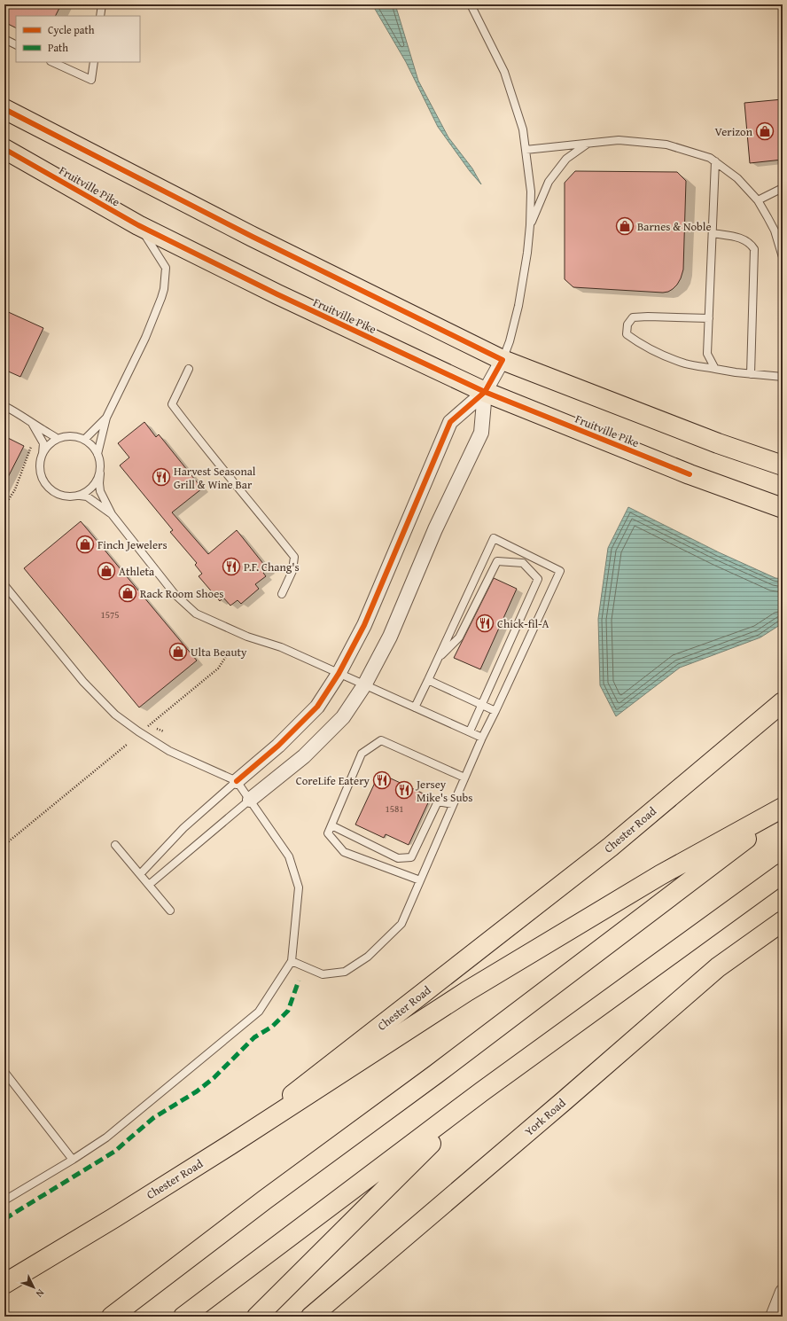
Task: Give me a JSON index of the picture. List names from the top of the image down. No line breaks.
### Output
{"streets":{"main road":["Fruitville Pike","Chester Road","York Road"]},"places":{"shop":["Verizon","Barnes & Noble","Finch Jewelers","Athleta","Rack Room Shoes","Ulta Beauty"],"restaurant":["Harvest Seasonal Grill & Wine Bar","P.F. Chang's","Chick-fil-A","CoreLife Eatery","Jersey Mike's Subs"]},"house_numbers":["1575","1581"],"legend":["Cycle path","Path"],"north":"bottom right"}
